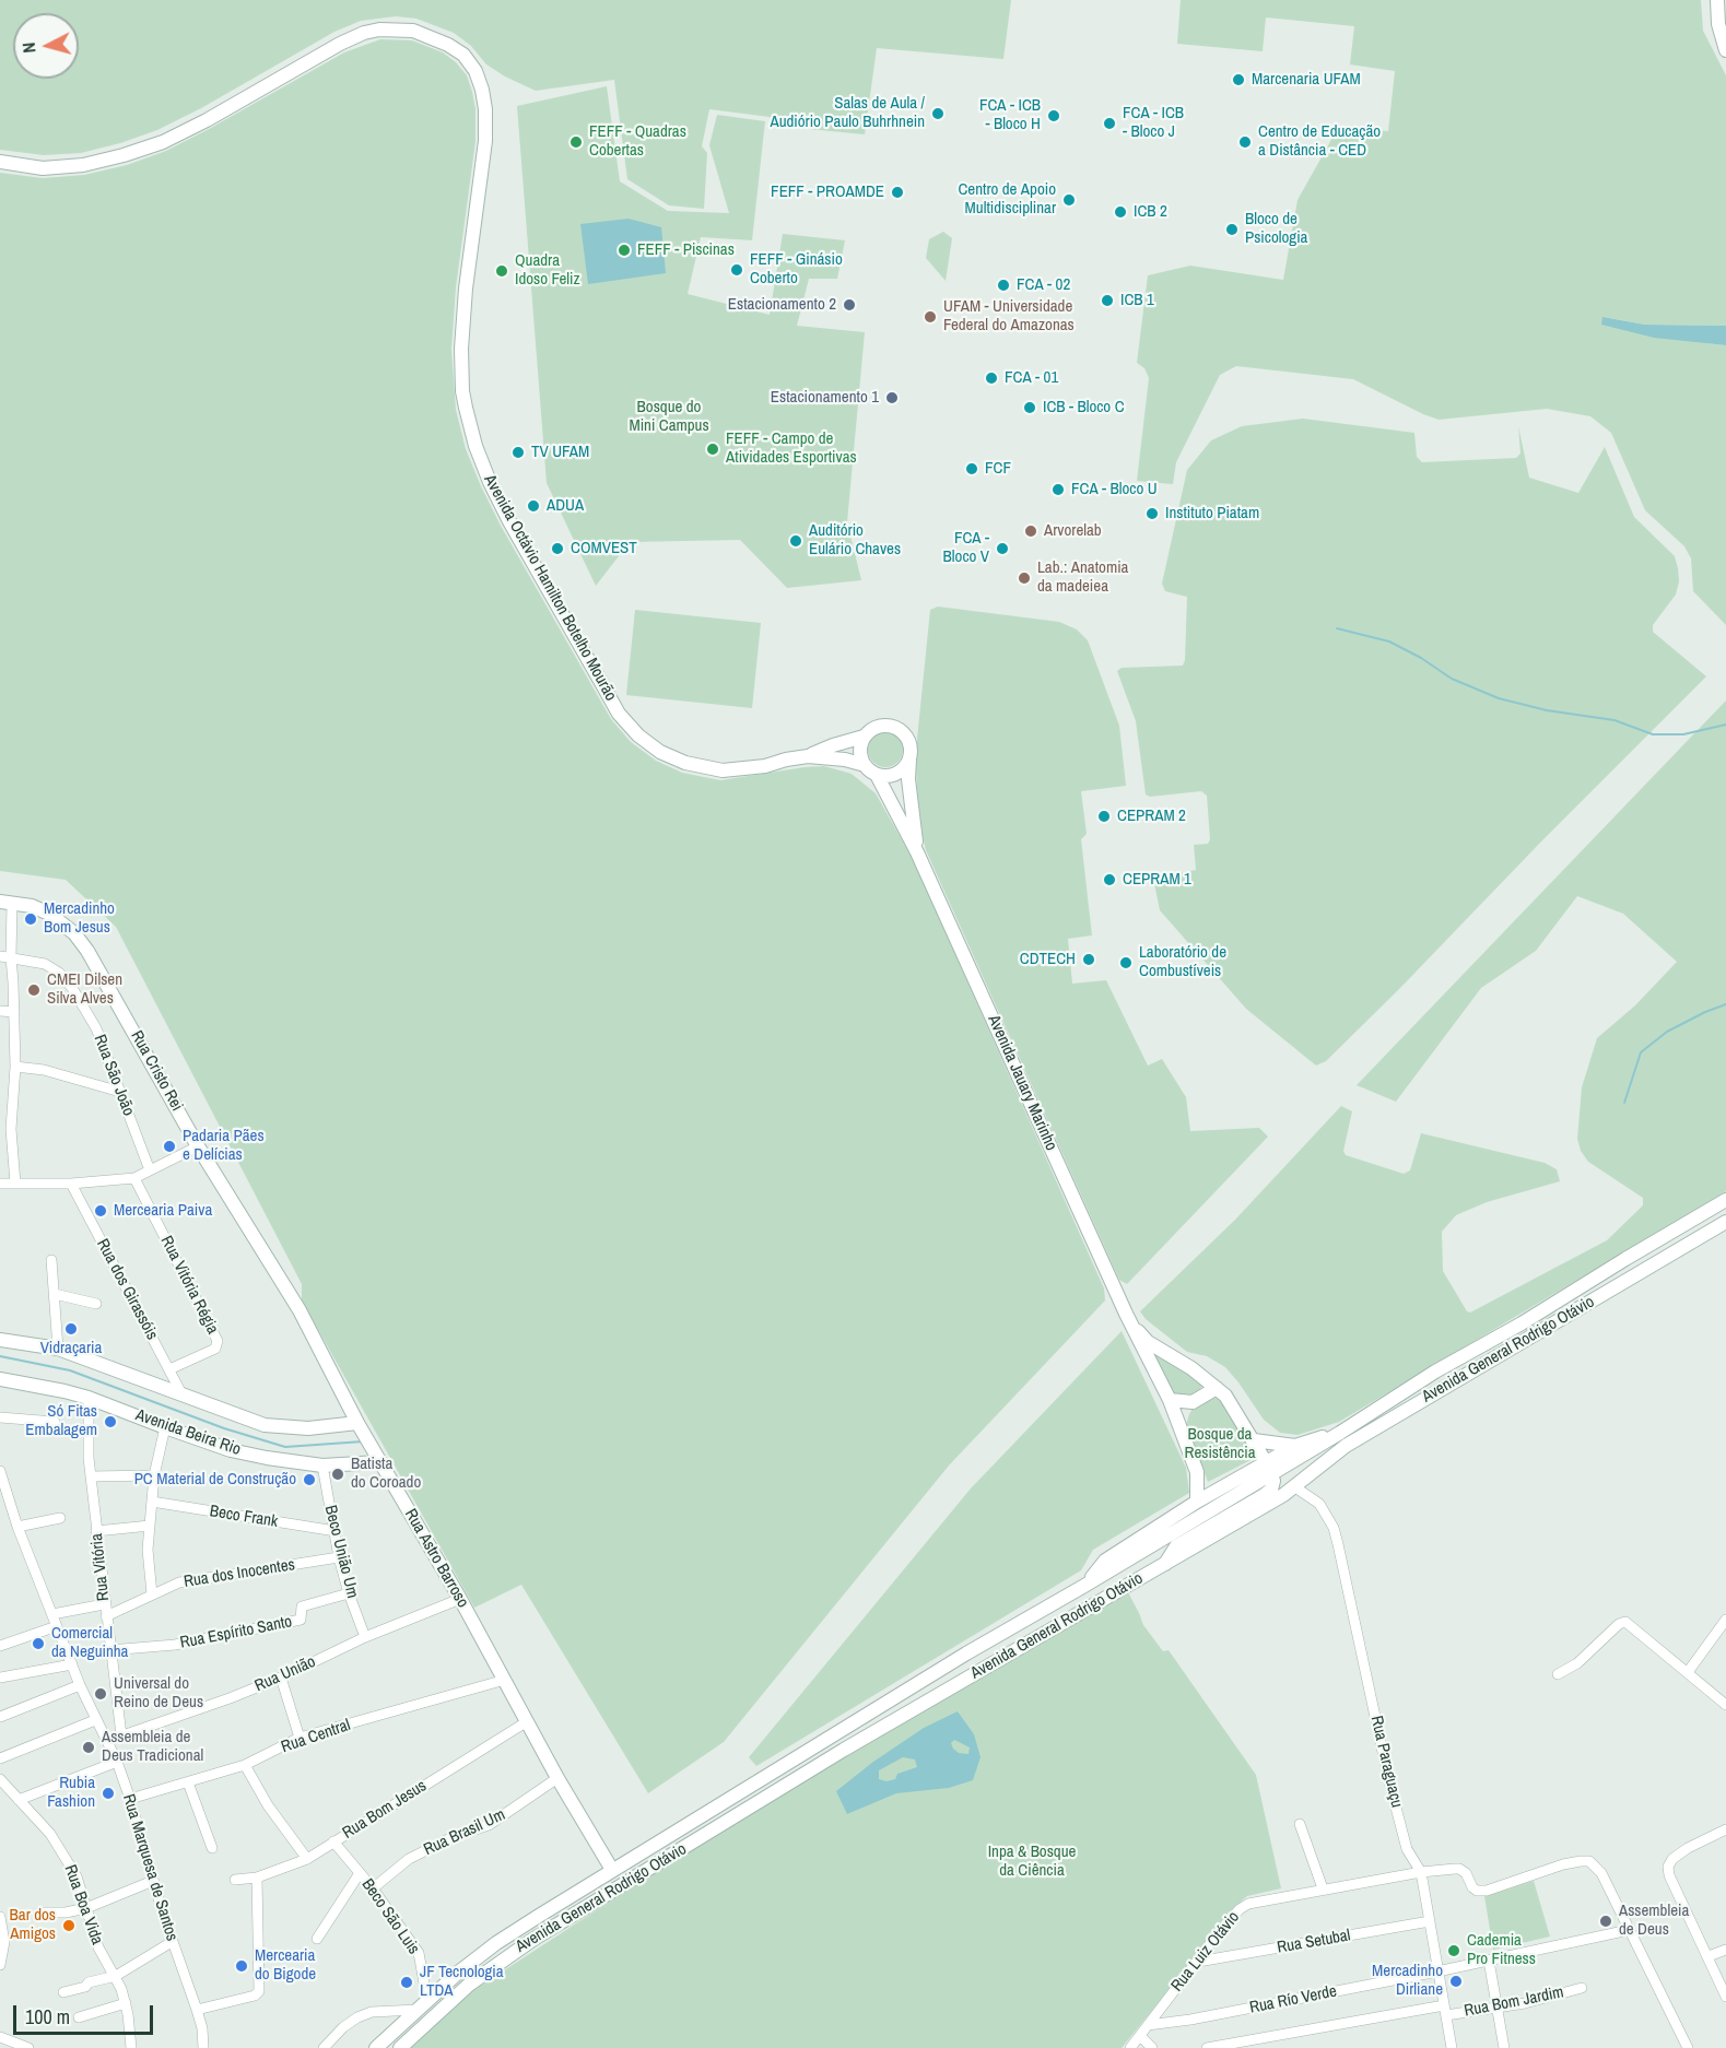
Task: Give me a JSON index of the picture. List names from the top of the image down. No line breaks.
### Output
{"streets":{"street":["Avenida Octávio Hamilton Botelho Mourão","Rua Cristo Rei","Rua São João","Avenida Jauary Marinho","Rua Vitória Régia","Rua dos Girassóis","Avenida General Rodrigo Otávio","Avenida Beira Rio","Beco Frank","Beco União Um","Rua Astro Barroso","Rua Vitória","Rua dos Inocentes","Rua Espírito Santo","Rua União","Rua Central","Rua Paraguaçu","Rua Bom Jesus","Rua Brasil Um","Rua Marquesa de Santos","Rua Boa Vida","Beco São Luis","Rua Setubal","Rua Luiz Otávio","Rua Río Verde","Rua Bom Jardim"]},"crossings":[["Avenida Octávio Hamilton Botelho Mourão","Avenida Jauary Marinho"],["Rua Cristo Rei","Rua Astro Barroso"],["Avenida Jauary Marinho","Avenida General Rodrigo Otávio"],["Rua Vitória Régia","Rua dos Girassóis"],["Rua dos Girassóis","Avenida Beira Rio"],["Avenida General Rodrigo Otávio","Rua Astro Barroso"],["Avenida General Rodrigo Otávio","Rua Paraguaçu"],["Avenida General Rodrigo Otávio","Beco São Luis"],["Avenida Beira Rio","Beco União Um"],["Avenida Beira Rio","Rua Astro Barroso"],["Avenida Beira Rio","Rua Vitória"],["Beco Frank","Beco União Um"],["Beco União Um","Rua dos Inocentes"],["Beco União Um","Rua Espírito Santo"],["Beco União Um","Rua União"],["Rua Astro Barroso","Rua União"],["Rua Astro Barroso","Rua Central"],["Rua Astro Barroso","Rua Bom Jesus"],["Rua Astro Barroso","Rua Brasil Um"],["Rua Vitória","Rua dos Inocentes"],["Rua Vitória","Rua Espírito Santo"],["Rua Vitória","Rua União"],["Rua União","Rua Marquesa de Santos"],["Rua Central","Rua Marquesa de Santos"],["Rua Paraguaçu","Rua Setubal"],["Rua Paraguaçu","Rua Luiz Otávio"],["Rua Paraguaçu","Rua Río Verde"],["Rua Paraguaçu","Rua Bom Jardim"],["Rua Bom Jesus","Beco São Luis"],["Rua Brasil Um","Beco São Luis"],["Rua Setubal","Rua Luiz Otávio"],["Rua Luiz Otávio","Rua Río Verde"]],"parks":["Bosque do Mini Campus","Bosque da Resistência","Inpa & Bosque da Ciência"],"places":["Marcenaria UFAM","Salas de Aula / Audiório Paulo Buhrhnein","FCA - ICB - Bloco H","FCA - ICB - Bloco J","FEFF - Quadras Cobertas","Centro de Educação a Distância - CED","FEFF - PROAMDE","Centro de Apoio Multidisciplinar","ICB 2","Bloco de Psicologia","FEFF - Piscinas","FEFF - Ginásio Coberto","Quadra Idoso Feliz","FCA - 02","ICB 1","Estacionamento 2","UFAM - Universidade Federal do Amazonas","FCA - 01","Estacionamento 1","ICB - Bloco C","FEFF - Campo de Atividades Esportivas","TV UFAM","FCF","FCA - Bloco U","ADUA","Instituto Piatam","Arvorelab","Auditório Eulário Chaves","COMVEST","FCA - Bloco V","Lab.: Anatomia da madeiea","CEPRAM 2","CEPRAM 1","Mercadinho Bom Jesus","CDTECH","Laboratório de Combustíveis","CMEI Dilsen Silva Alves","Padaria Pães e Delícias","Mercearia Paiva","Vidraçaria","Só Fitas Embalagem","Batista do Coroado","PC Material de Construção","Comercial da Neguinha","Universal do Reino de Deus","Assembleia de Deus Tradicional","Rubia Fashion","Assembleia de Deus","Bar dos Amigos","Cademia Pro Fitness","Mercearia do Bigode","Mercadinho Dirliane","JF Tecnologia LTDA"],"scale_bar":"100 m","north":"left"}
